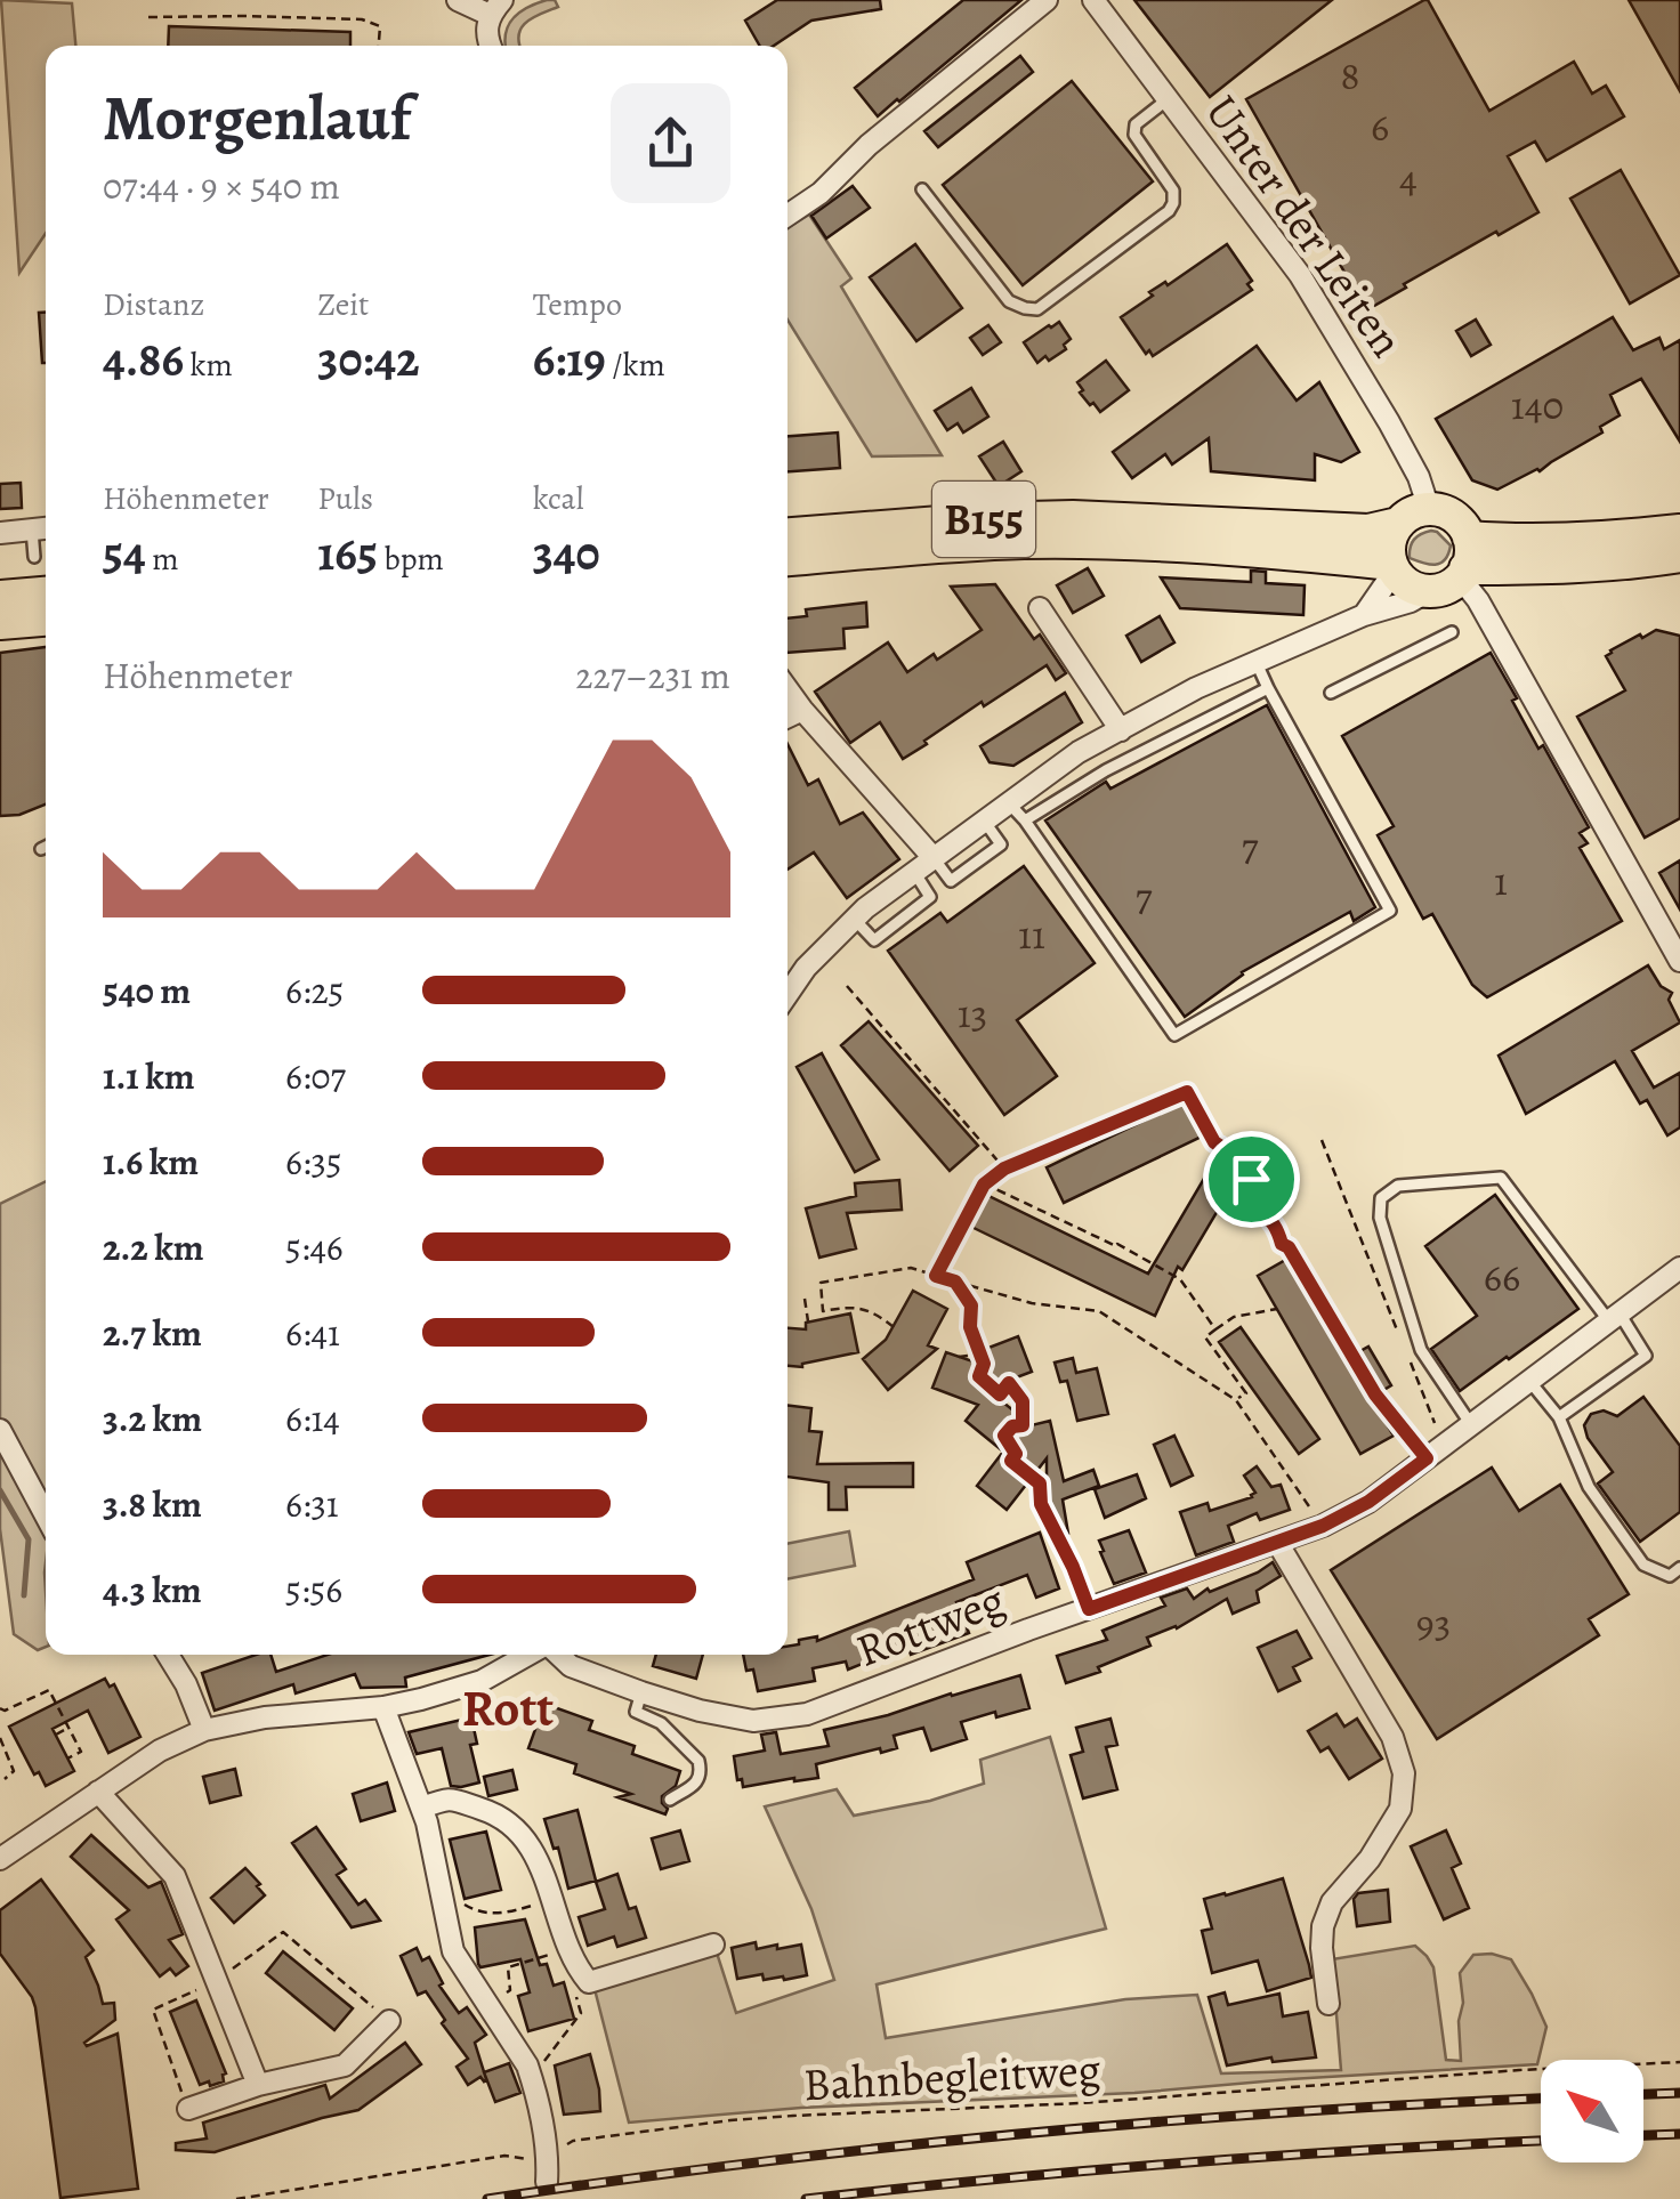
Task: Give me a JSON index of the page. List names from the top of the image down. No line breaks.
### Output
{"streets":{"main road":["B155"],"street":["Unter der Leiten","Rottweg"],"path":["Bahnbegleitweg"]},"crossings":[["Unter der Leiten","B155"]],"districts":["Rott"],"house_numbers":["8","6","4","140","7","1","7","11","13","66","93"],"north":"top left","page":{"heading":["Morgenlauf","07:44 · 9 × 540 m"],"stats":[["Distanz","4.86 km"],["Zeit","30:42"],["Tempo","6:19 /km"],["Höhenmeter","54 m"],["Puls","165 bpm"],["kcal","340"]],"chart":["Höhenmeter","227–231 m"],"list":[{"name":"540 m","note":"6:25"},{"name":"1.1 km","note":"6:07"},{"name":"1.6 km","note":"6:35"},{"name":"2.2 km","note":"5:46"},{"name":"2.7 km","note":"6:41"},{"name":"3.2 km","note":"6:14"},{"name":"3.8 km","note":"6:31"},{"name":"4.3 km","note":"5:56"}]}}
